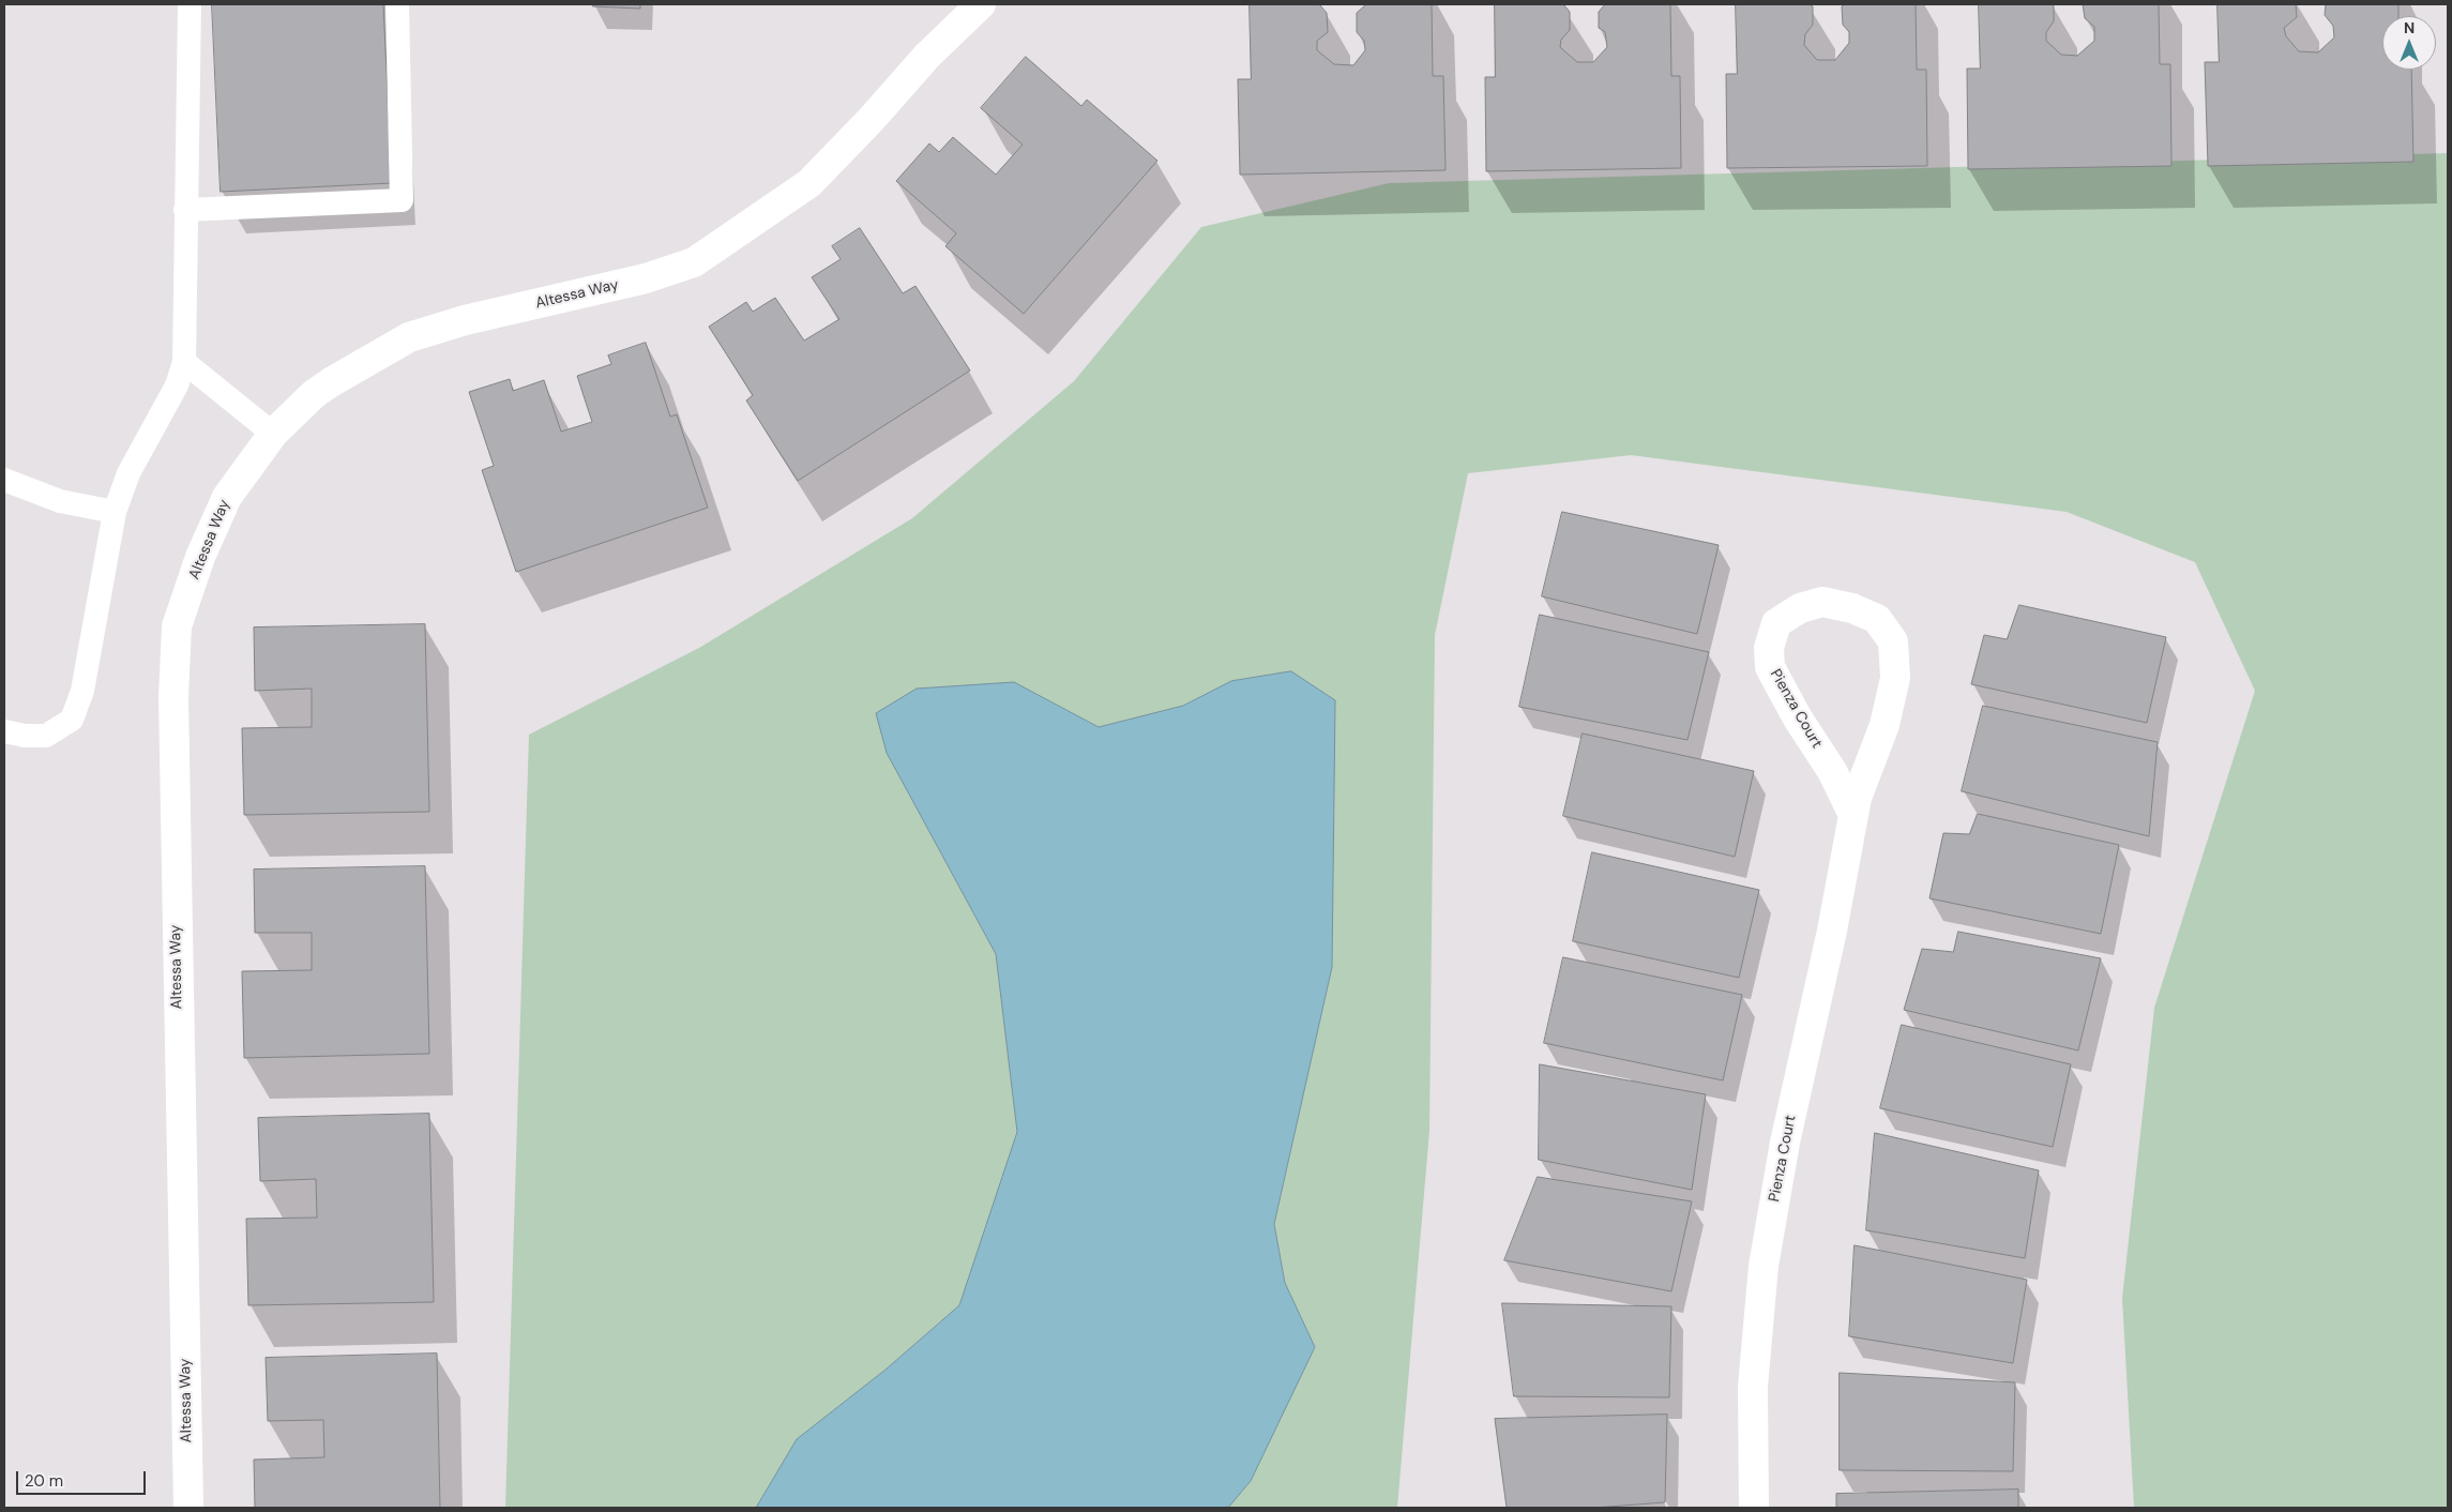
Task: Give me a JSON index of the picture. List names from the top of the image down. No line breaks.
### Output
{"streets":{"street":["Altessa Way","Pienza Court"]},"scale_bar":"20 m","north":"top"}
